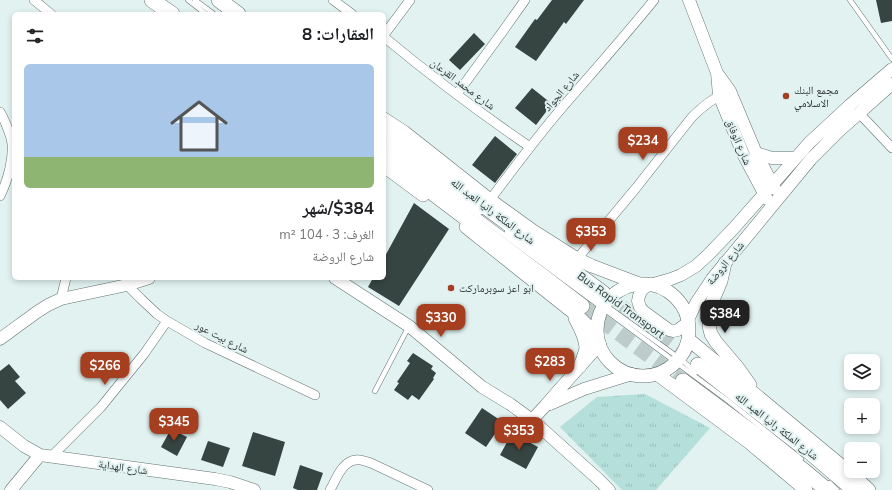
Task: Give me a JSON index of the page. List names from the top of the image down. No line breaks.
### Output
{"streets":{"main road":["شارع الملكة رانيا العبد الله"],"street":["شارع محمد القرعان","شارع الجواد","شارع الوفاق","شارع الروضة","شارع بيت عور","شارع الهداية"],"lane":["Bus Rapid Transport"]},"crossings":[["شارع محمد القرعان","شارع الجواد"],["شارع الوفاق","شارع الروضة"],["شارع الملكة رانيا العبد الله","Bus Rapid Transport"]],"places":["مجمع البنك الاسلامي","ابو اعز سوبرماركت"],"page":{"heading":"العقارات: 8","list":[{"name":"$384/شهر","note":"الغرف: 3 · 104 m² · شارع الروضة"}],"price":["$234","$353","$384","$330","$283","$266","$345","$353"],"map_buttons":["+","−"]}}
